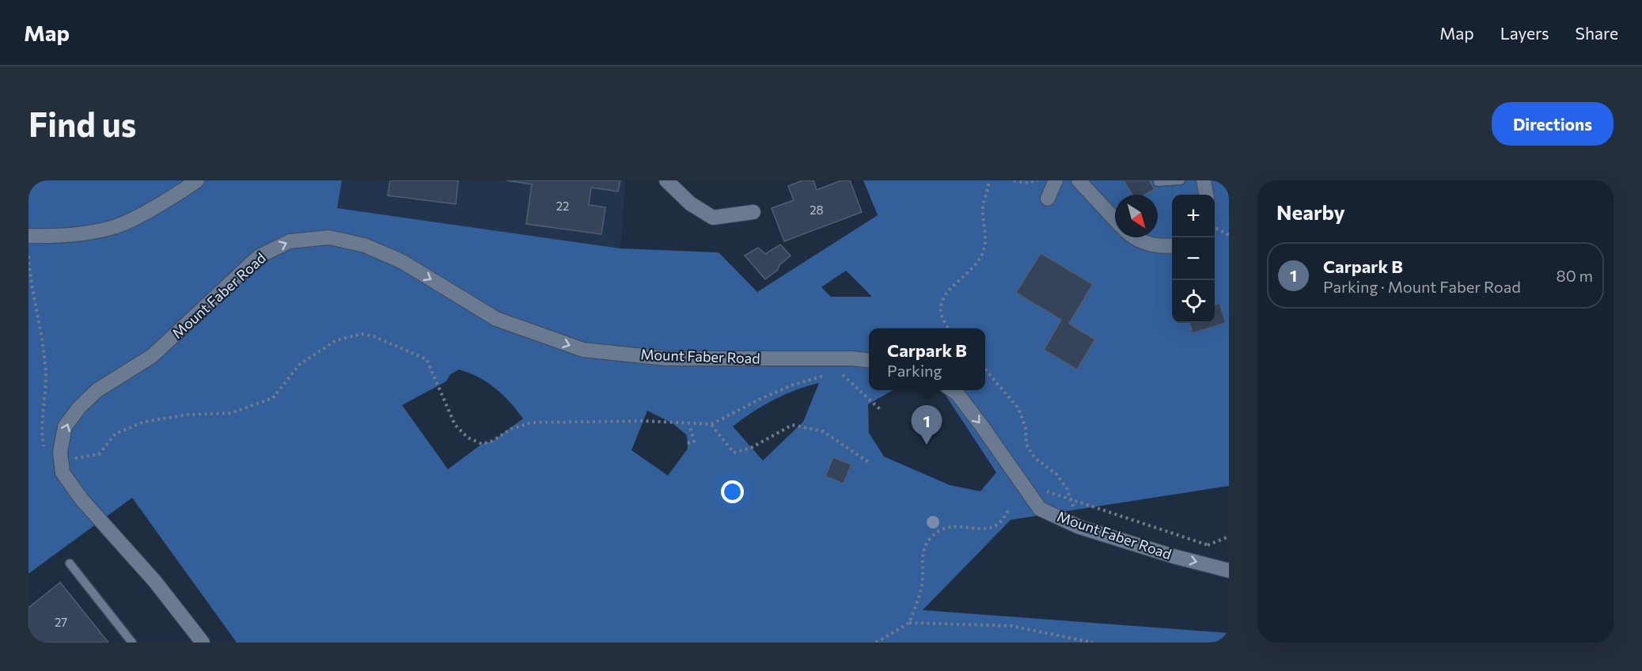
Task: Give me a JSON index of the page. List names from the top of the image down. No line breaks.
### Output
{"streets":{"street":["Mount Faber Road"]},"house_numbers":["22","28","27"],"north":"bottom right","page":{"header":"Map","nav":["Map","Layers","Share"],"buttons":"Directions","title":"Find us","heading":"Nearby","map_buttons":["+","−"],"list":[{"mark":"1","name":"Carpark B","note":"Parking · Mount Faber Road","value":"80 m"}],"popup":["Carpark B","Parking"],"pins":"1"}}
